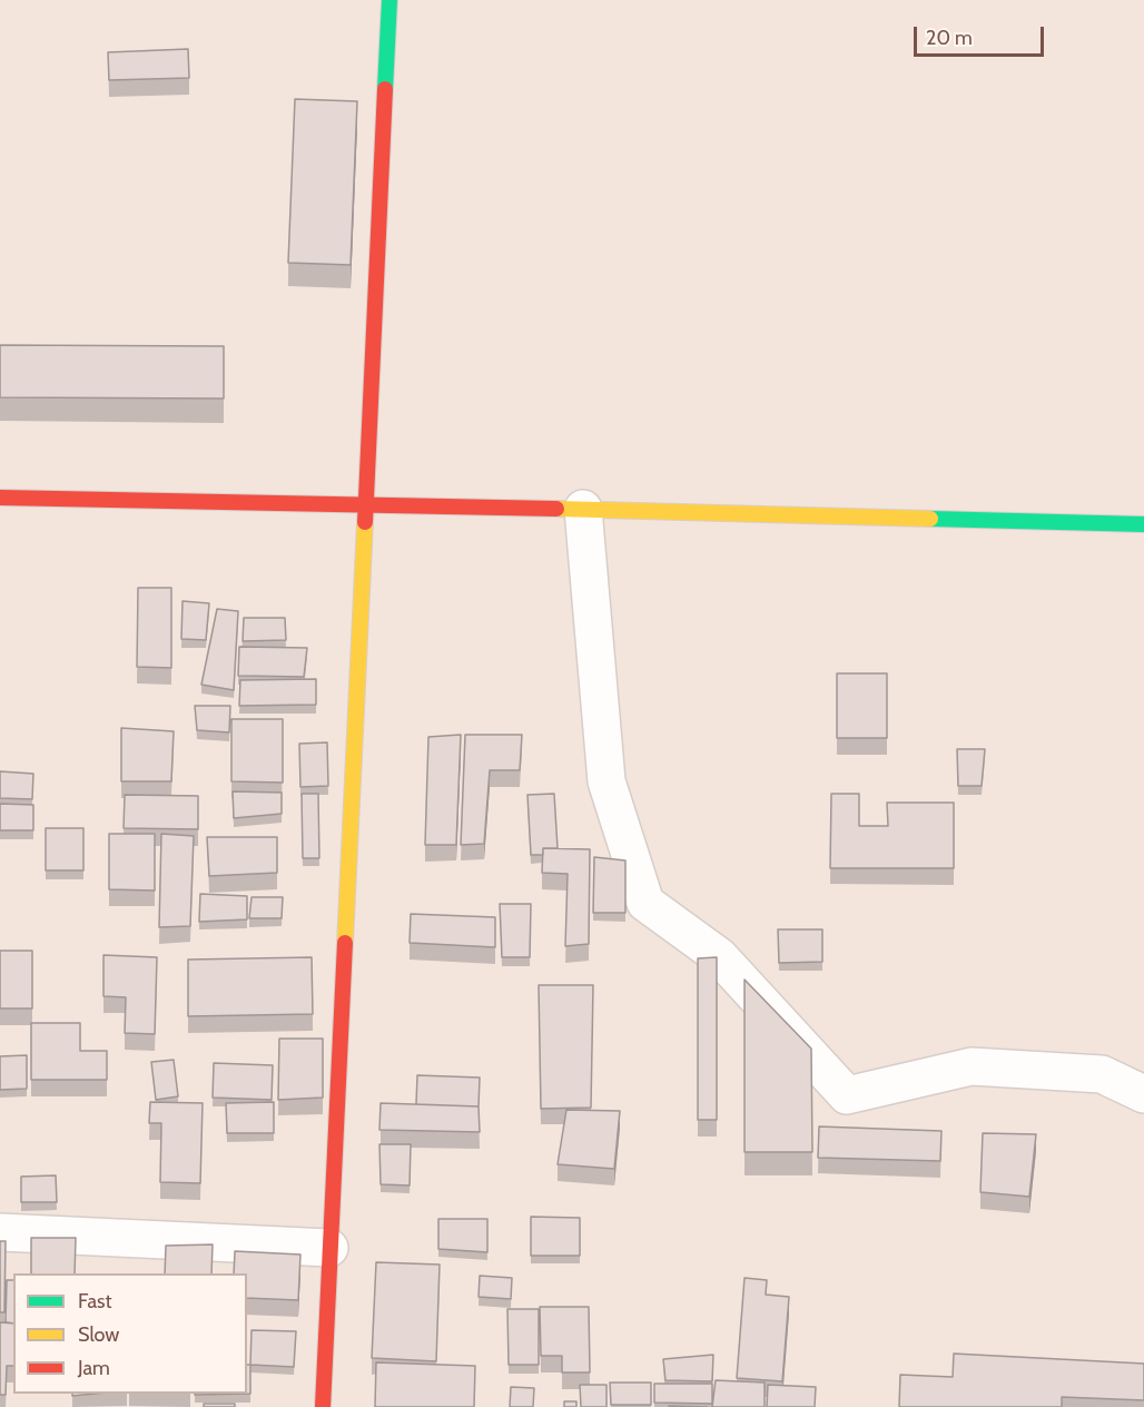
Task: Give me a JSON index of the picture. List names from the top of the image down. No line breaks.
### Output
{"legend":["Fast","Slow","Jam"],"scale_bar":"20 m"}
